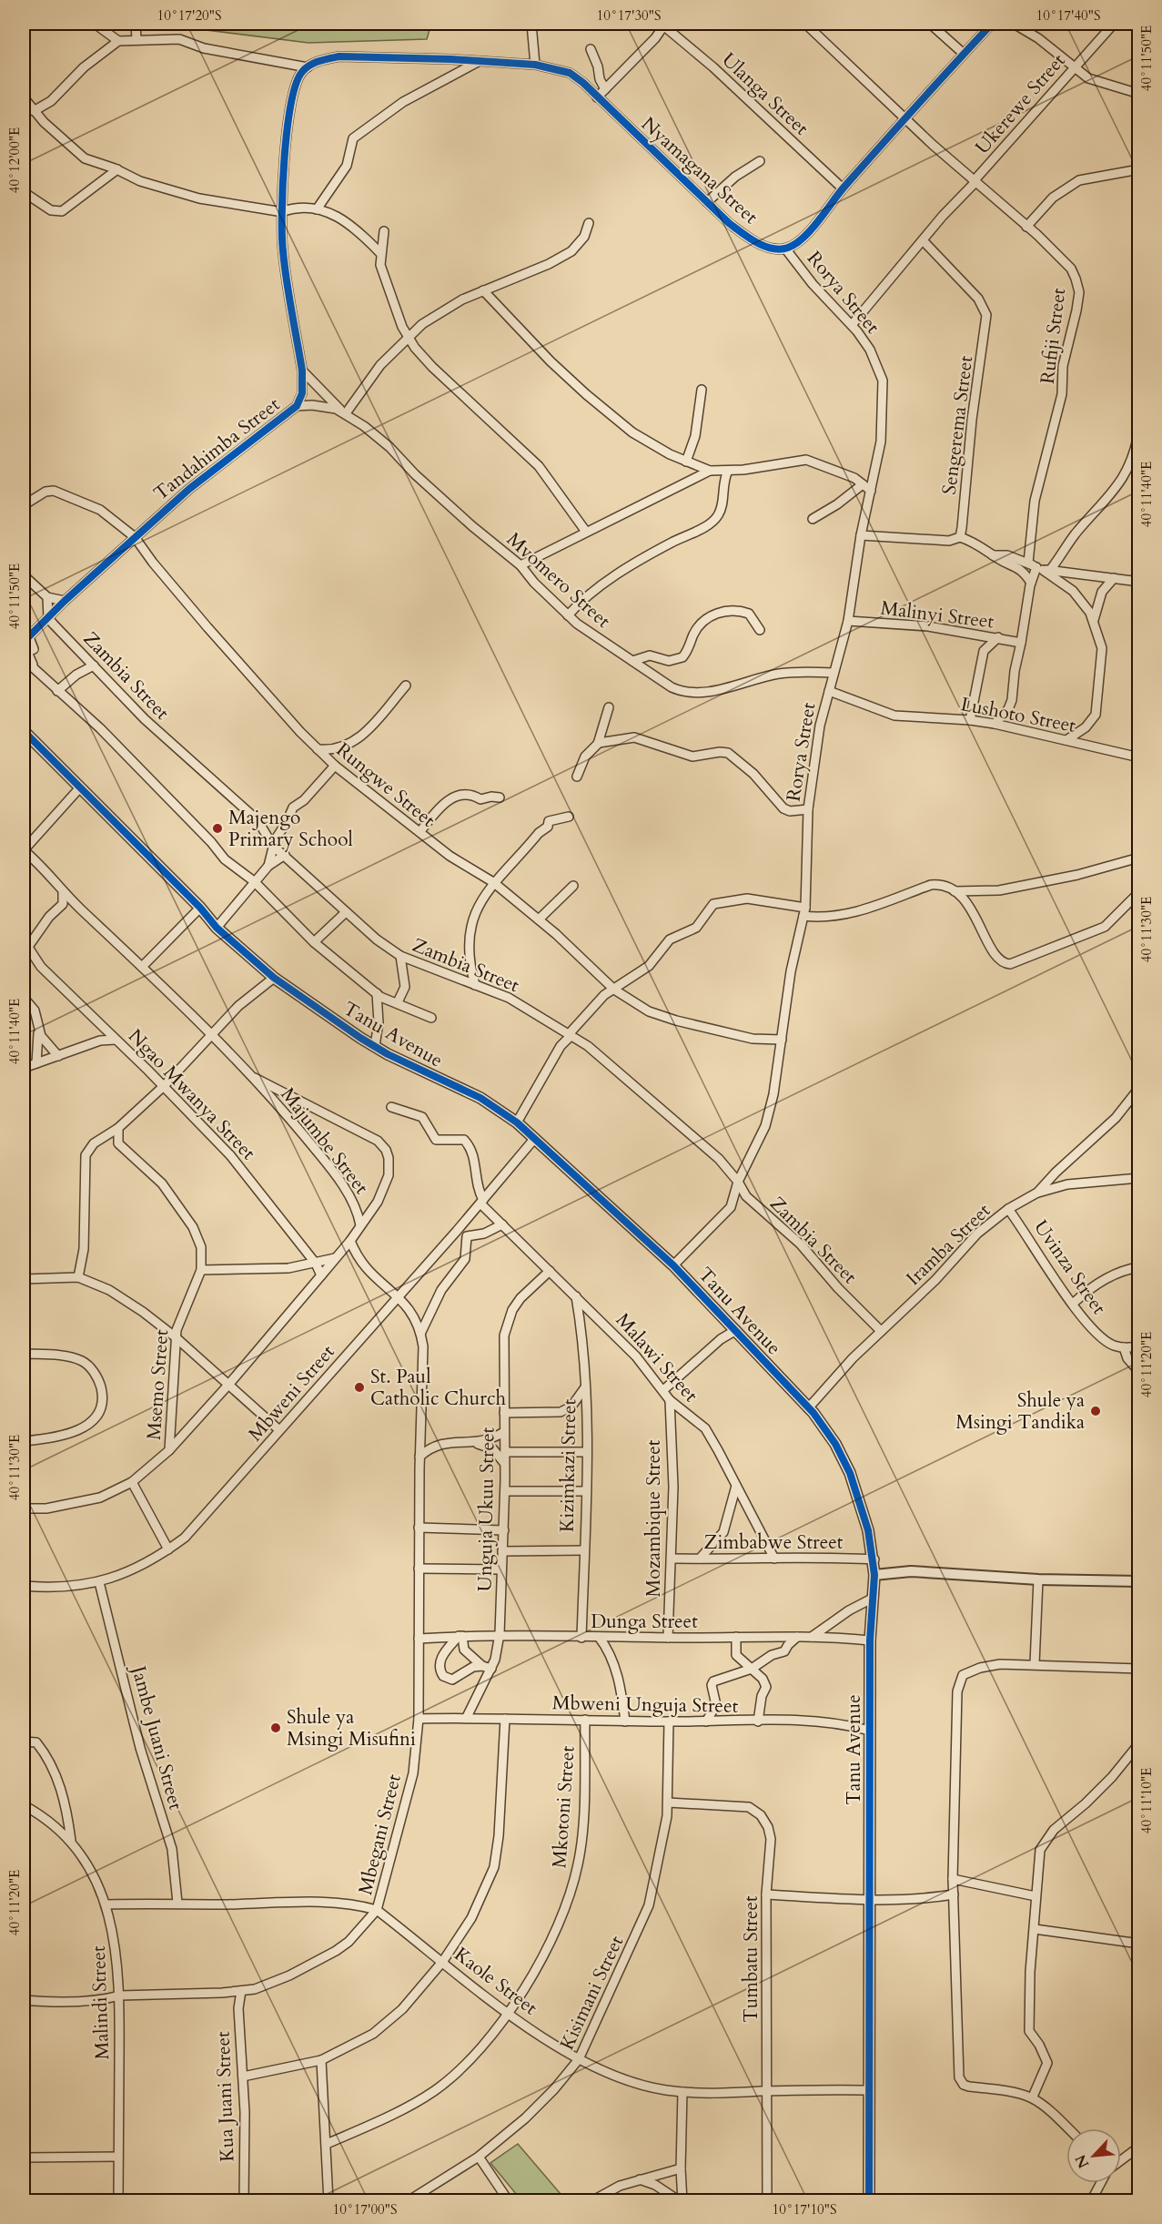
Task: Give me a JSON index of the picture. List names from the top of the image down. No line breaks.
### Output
{"streets":{"street":["Ulanga Street","Ukerewe Street","Nyamagana Street","Rorya Street","Rufiji Street","Sengerema Street","Tandahimba Street","Mvomero Street","Malinyi Street","Zambia Street","Lushoto Street","Rungwe Street","Tanu Avenue","Ngao Mwanya Street","Majumbe Street","Iramba Street","Uvinza Street","Malawi Street","Msemo Street","Mbweni Street","Kizimkazi Street","Unguja Ukuu Street","Mozambique Street","Zimbabwe Street","Dunga Street","Mbweni Unguja Street","Jambe Juani Street","Mkotoni Street","Mbegani Street","Tumbatu Street","Kaole Street","Kisimani Street","Malindi Street","Kua Juani Street"]},"crossings":[["Ukerewe Street","Rorya Street"],["Ukerewe Street","Rufiji Street"],["Ukerewe Street","Sengerema Street"],["Nyamagana Street","Rorya Street"],["Nyamagana Street","Tandahimba Street"],["Rorya Street","Mvomero Street"],["Rorya Street","Malinyi Street"],["Rorya Street","Zambia Street"],["Rorya Street","Lushoto Street"],["Rorya Street","Rungwe Street"],["Rorya Street","Tanu Avenue"],["Tandahimba Street","Mvomero Street"],["Tandahimba Street","Zambia Street"],["Tandahimba Street","Rungwe Street"],["Zambia Street","Iramba Street"],["Tanu Avenue","Iramba Street"],["Tanu Avenue","Mbweni Street"],["Tanu Avenue","Zimbabwe Street"],["Tanu Avenue","Dunga Street"],["Tanu Avenue","Mbweni Unguja Street"],["Tanu Avenue","Kaole Street"],["Ngao Mwanya Street","Majumbe Street"],["Majumbe Street","Msemo Street"],["Majumbe Street","Mbegani Street"],["Iramba Street","Uvinza Street"],["Malawi Street","Mbweni Street"],["Malawi Street","Kizimkazi Street"],["Malawi Street","Unguja Ukuu Street"],["Malawi Street","Mozambique Street"],["Malawi Street","Zimbabwe Street"],["Mbweni Street","Jambe Juani Street"],["Mbweni Street","Mbegani Street"],["Kizimkazi Street","Dunga Street"],["Unguja Ukuu Street","Dunga Street"],["Unguja Ukuu Street","Mbweni Unguja Street"],["Mozambique Street","Zimbabwe Street"],["Mozambique Street","Dunga Street"],["Dunga Street","Mbegani Street"],["Mbweni Unguja Street","Mkotoni Street"],["Mbweni Unguja Street","Mbegani Street"],["Mbweni Unguja Street","Kisimani Street"],["Jambe Juani Street","Kaole Street"],["Mkotoni Street","Kaole Street"],["Mbegani Street","Kaole Street"],["Mbegani Street","Malindi Street"],["Mbegani Street","Kua Juani Street"],["Tumbatu Street","Kaole Street"],["Tumbatu Street","Kisimani Street"],["Kaole Street","Kisimani Street"],["Kaole Street","Malindi Street"]],"places":["Majengo Primary School","St. Paul Catholic Church","Shule ya Msingi Tandika","Shule ya Msingi Misufini"],"north":"bottom left","coordinates":["10°17'20\"S","10°17'30\"S","10°17'40\"S","40°11'50\"E","40°12'00\"E","40°11'40\"E","40°11'30\"E","40°11'20\"E","40°11'10\"E","10°17'00\"S","10°17'10\"S"]}
